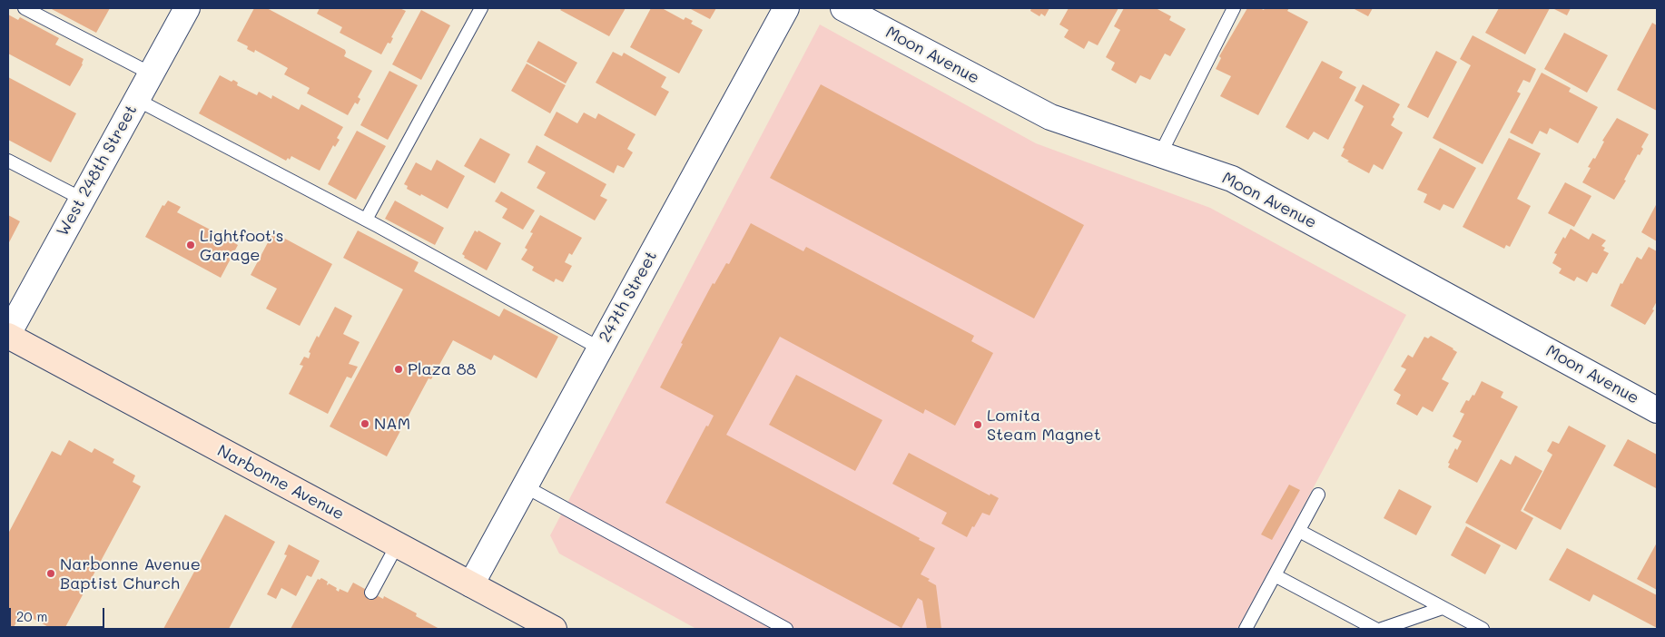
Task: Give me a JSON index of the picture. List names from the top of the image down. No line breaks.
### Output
{"streets":{"main road":["Narbonne Avenue"],"street":["Moon Avenue","West 248th Street","247th Street"]},"crossings":[["West 248th Street","Narbonne Avenue"],["247th Street","Narbonne Avenue"]],"places":["Lightfoot's Garage","Plaza 88","NAM","Lomita Steam Magnet","Narbonne Avenue Baptist Church"],"scale_bar":"20 m"}
